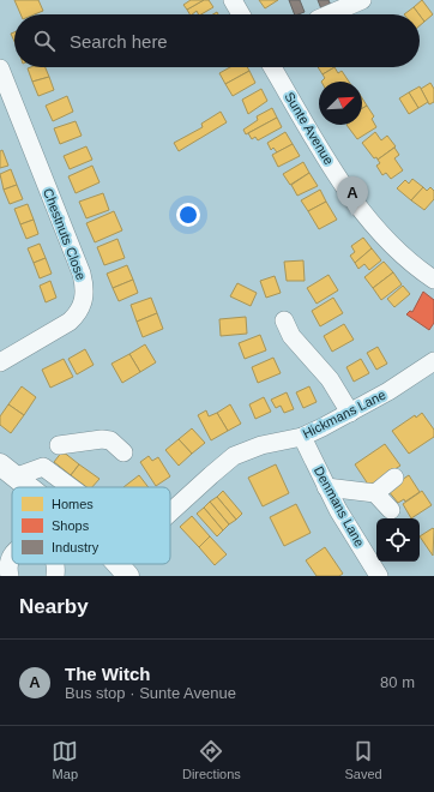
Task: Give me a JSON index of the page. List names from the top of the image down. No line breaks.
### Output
{"streets":{"street":["Sunte Avenue","Chestnuts Close","Hickmans Lane","Denmans Lane"]},"crossings":[["Hickmans Lane","Denmans Lane"]],"legend":["Homes","Shops","Industry"],"north":"top right","page":{"search":"Search here","pins":"A","heading":"Nearby","list":[{"mark":"A","name":"The Witch","note":"Bus stop · Sunte Avenue","value":"80 m"}],"nav":["Map","Directions","Saved"]}}
